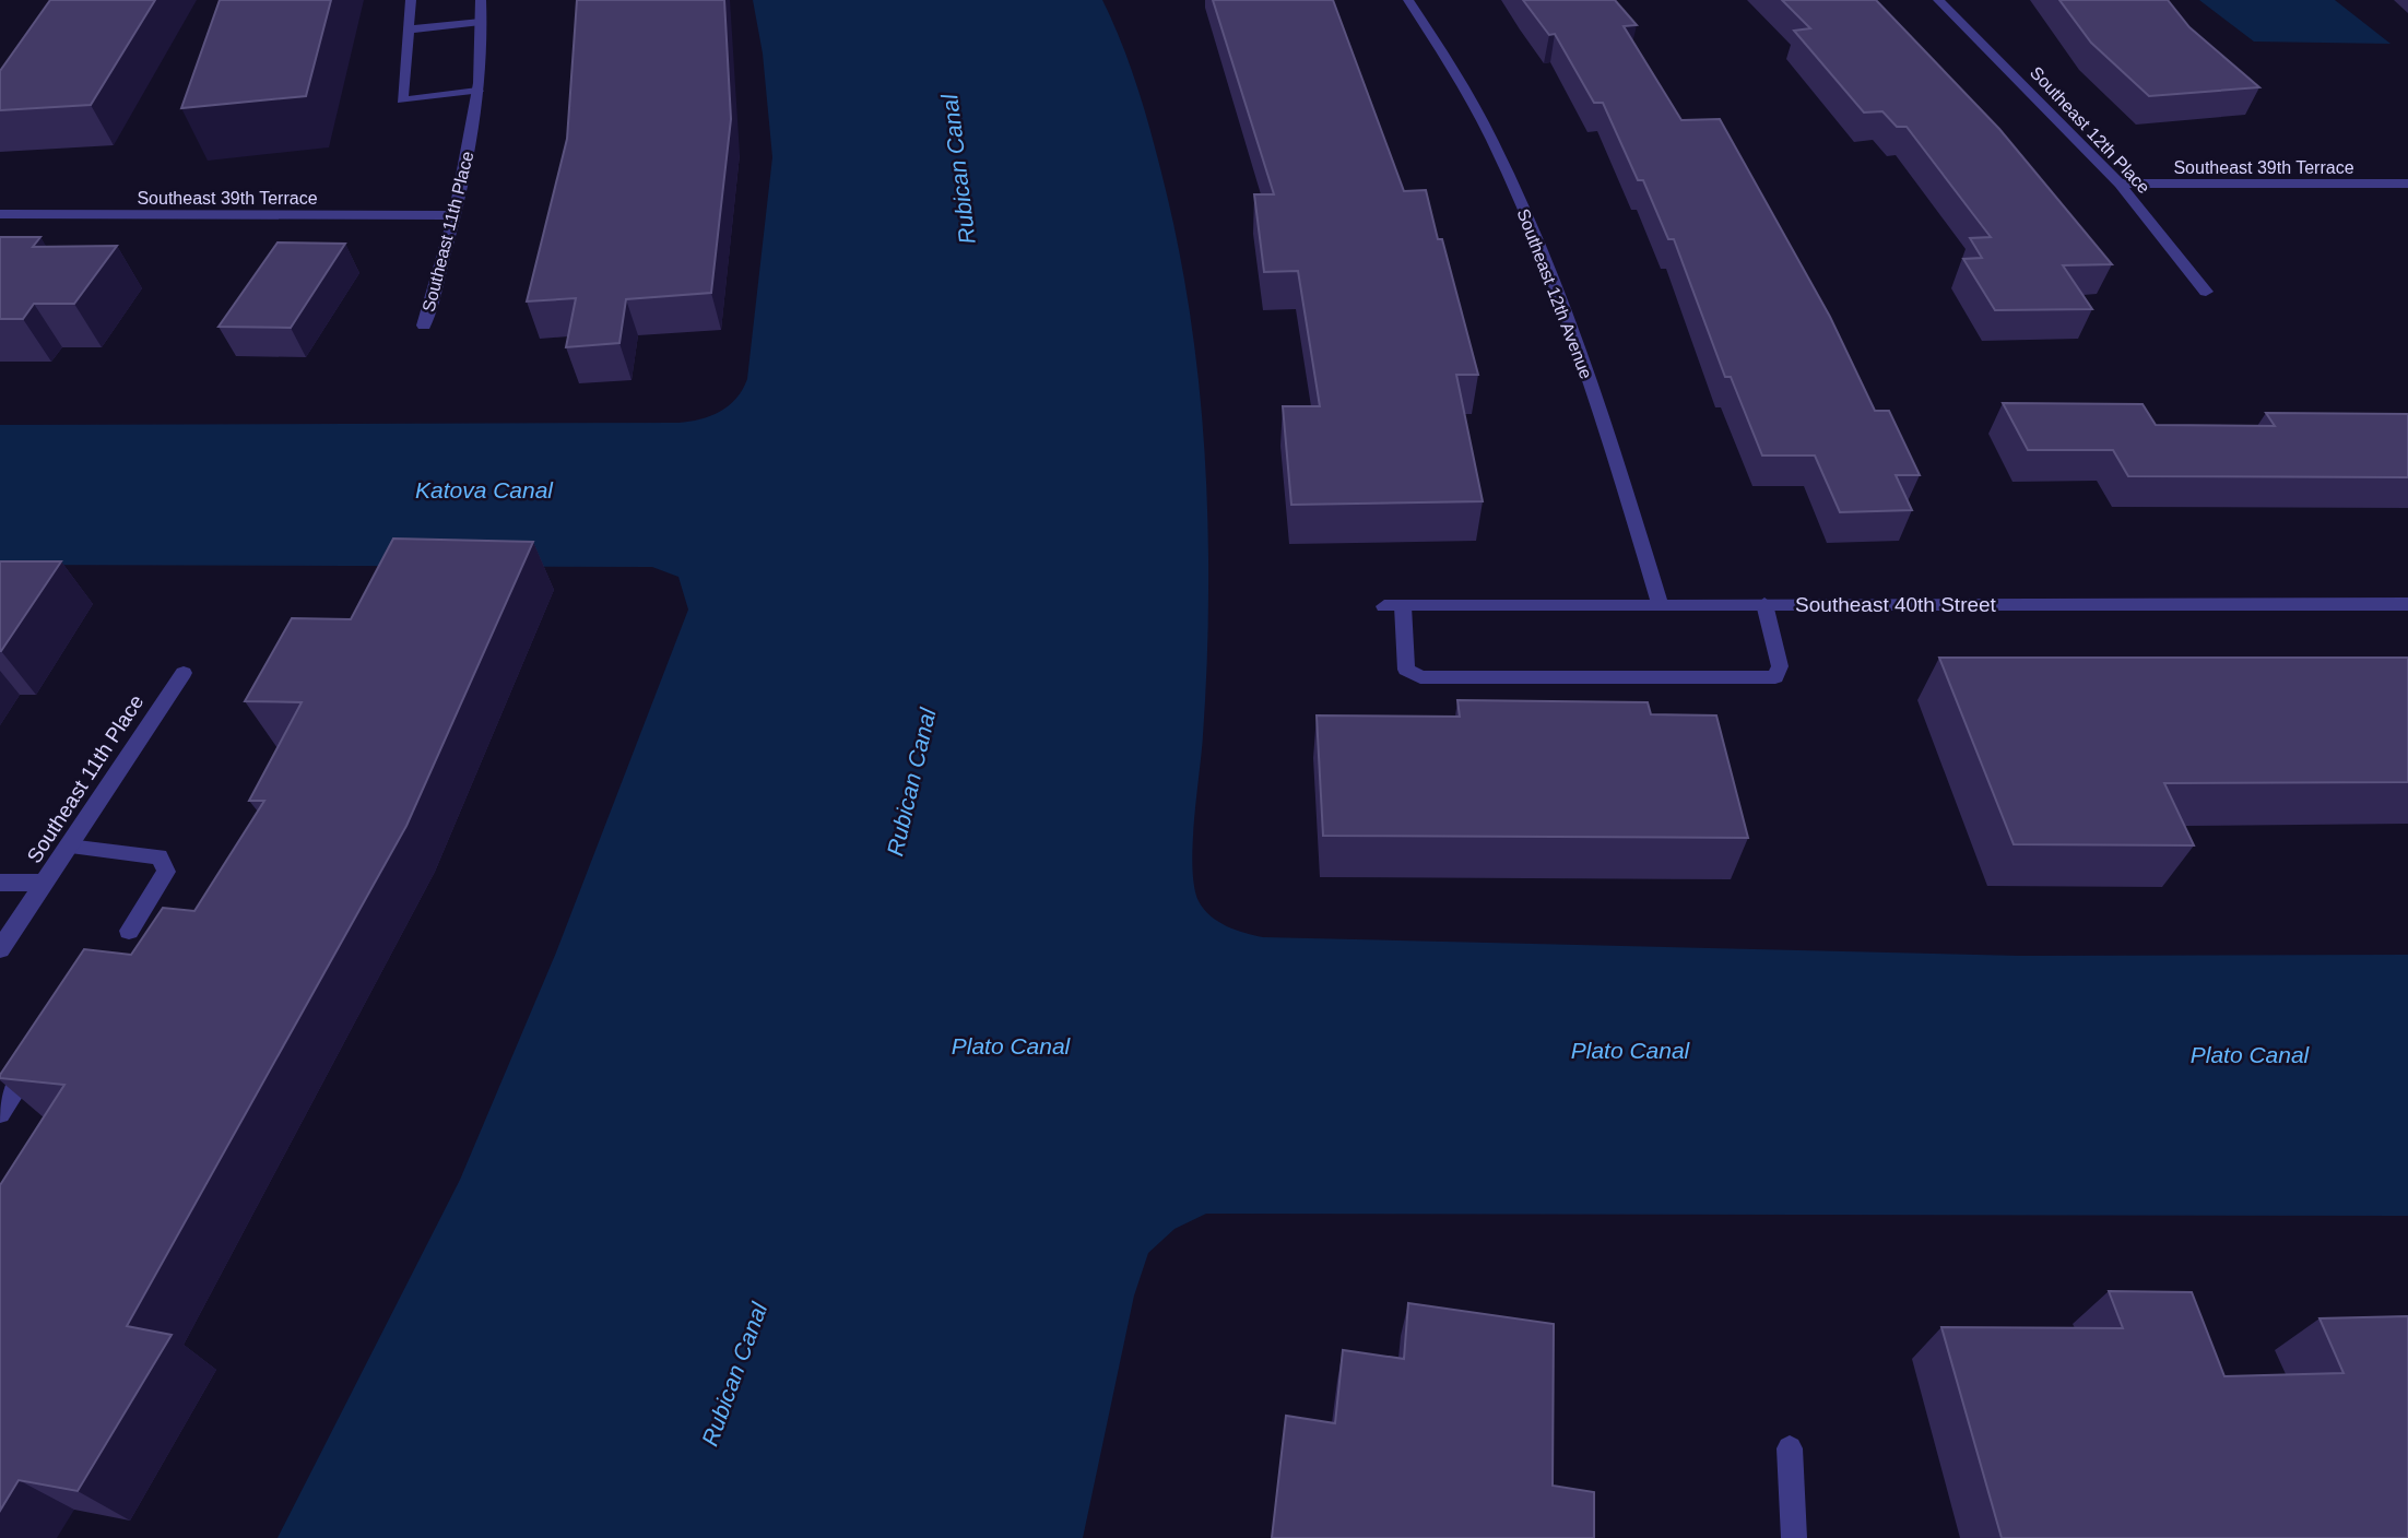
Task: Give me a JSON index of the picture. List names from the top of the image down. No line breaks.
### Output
{"streets":{"street":["Southeast 12th Place","Southeast 39th Terrace","Southeast 11th Place","Southeast 12th Avenue","Southeast 40th Street"]},"crossings":[["Southeast 12th Place","Southeast 39th Terrace"],["Southeast 39th Terrace","Southeast 11th Place"],["Southeast 12th Avenue","Southeast 40th Street"]],"water":["Rubican Canal","Katova Canal","Plato Canal"]}
